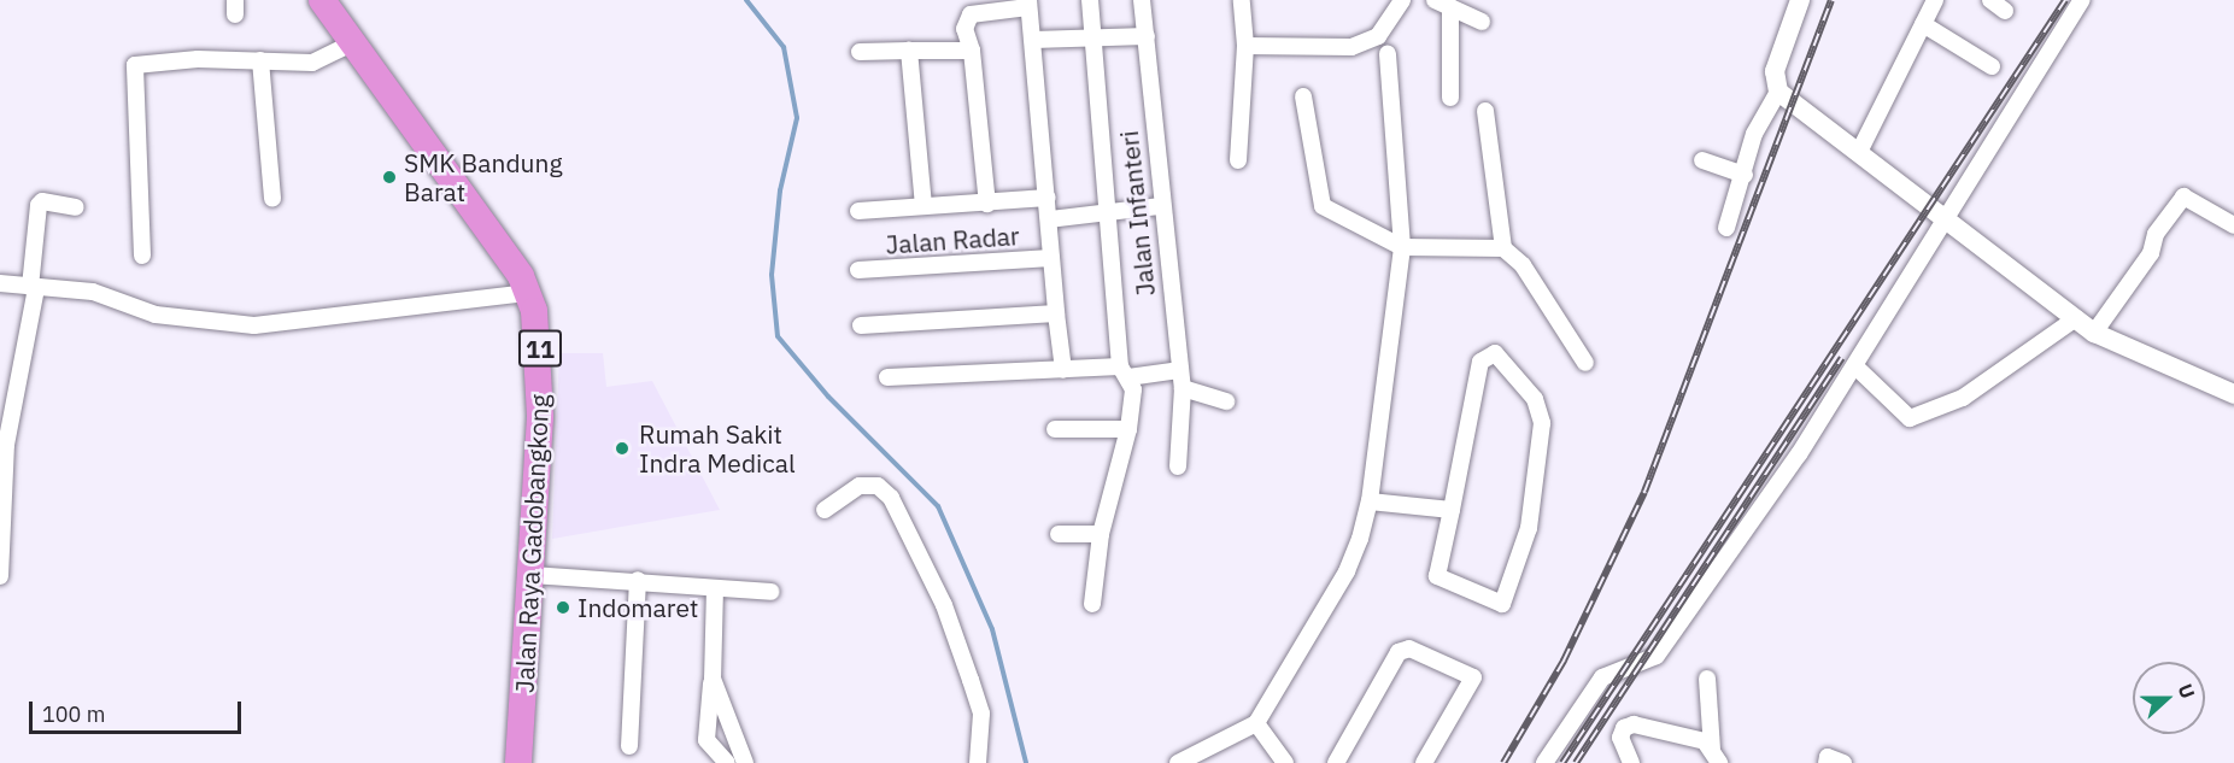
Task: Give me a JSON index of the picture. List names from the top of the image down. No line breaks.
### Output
{"streets":{"highway":["11","Jalan Raya Gadobangkong"],"street":["Jalan Infanteri","Jalan Radar"]},"places":["SMK Bandung Barat","Rumah Sakit Indra Medical","Indomaret"],"scale_bar":"100 m","north":"right"}
